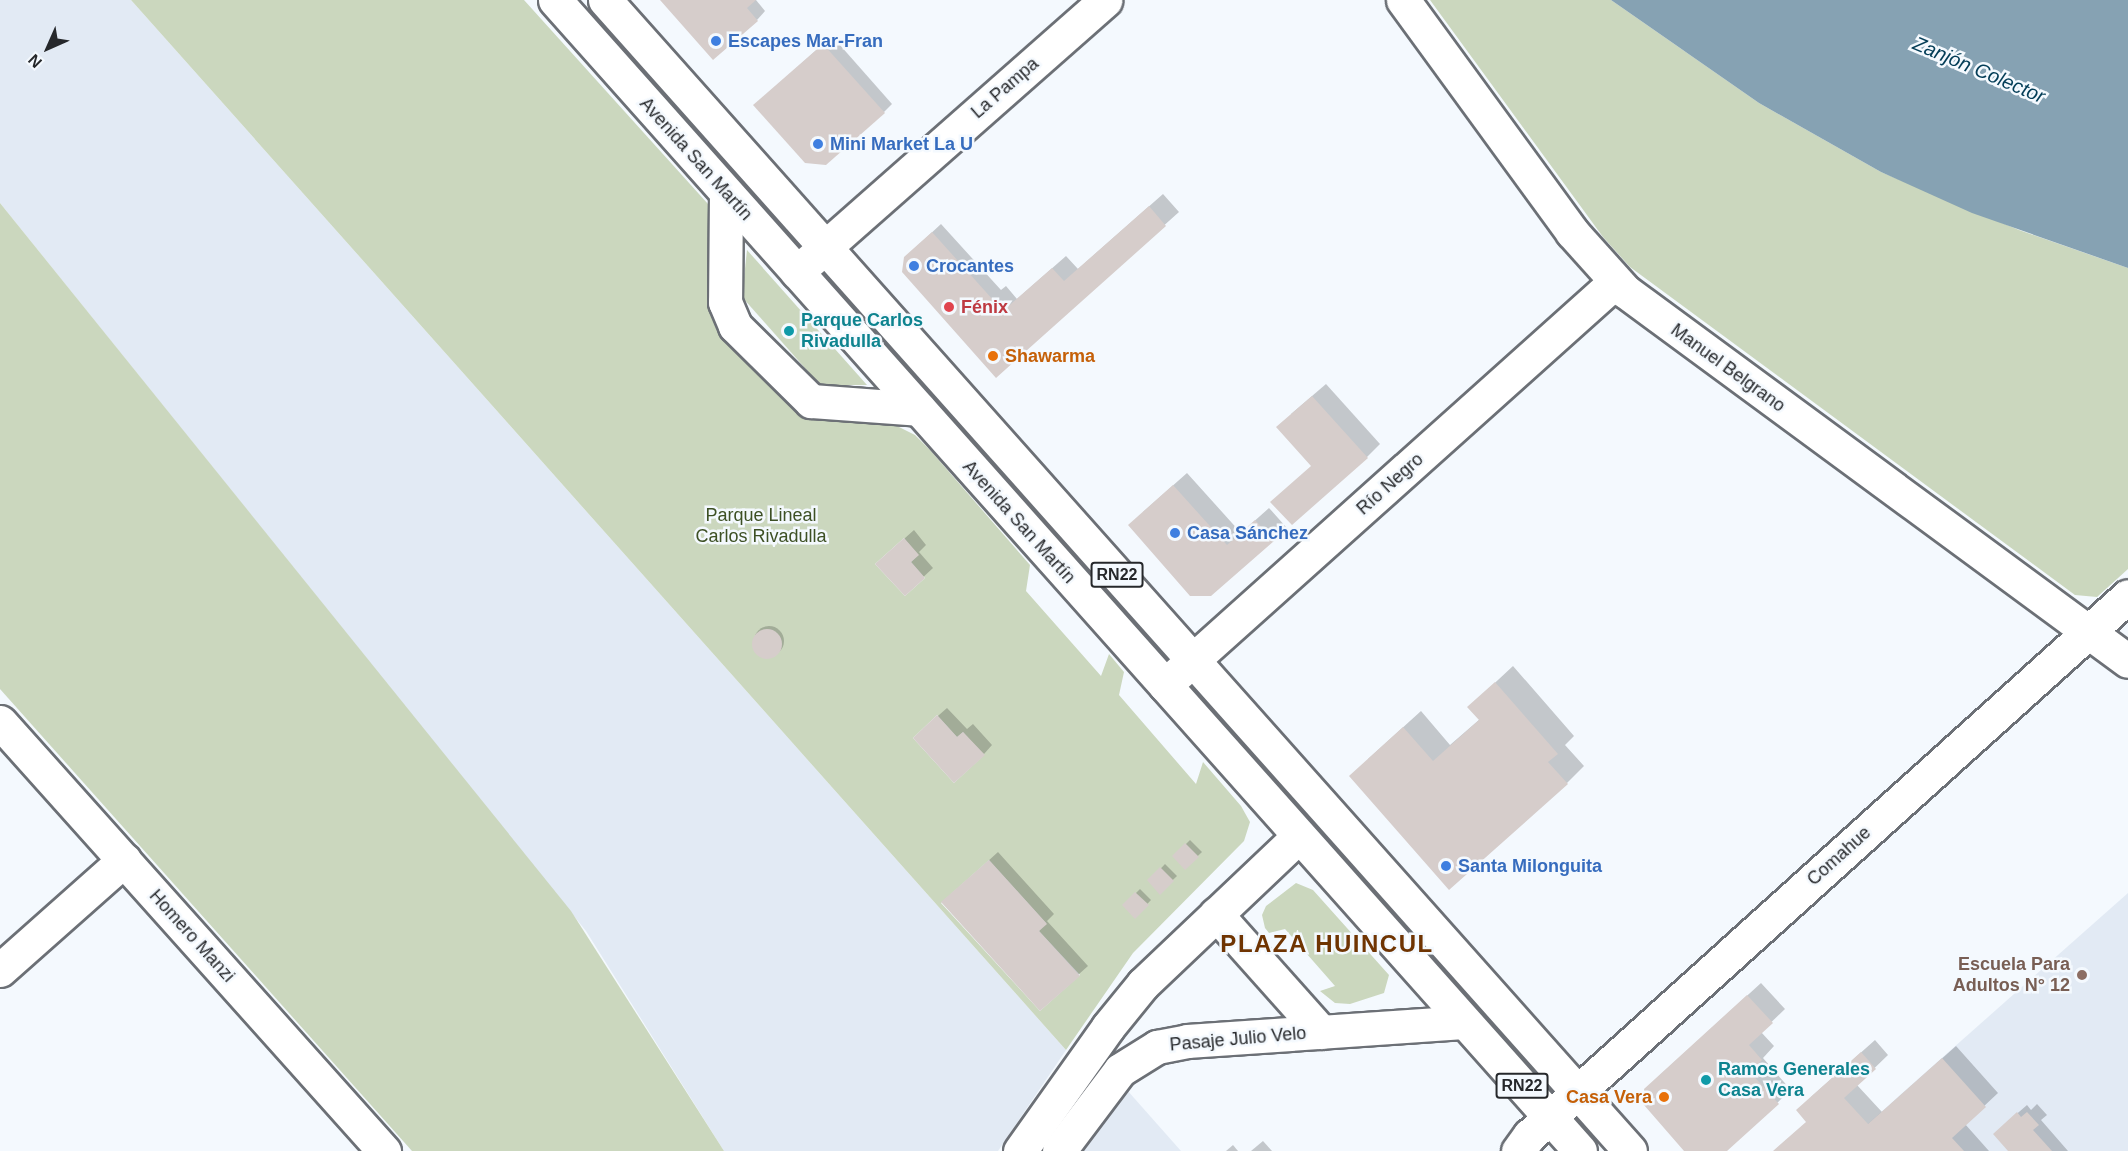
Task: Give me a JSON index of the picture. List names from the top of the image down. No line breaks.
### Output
{"streets":{"main road":["La Pampa","Avenida San Martín","Manuel Belgrano","Río Negro","RN22","Comahue","Homero Manzi","Pasaje Julio Velo"]},"crossings":[["La Pampa","Avenida San Martín"],["Avenida San Martín","Río Negro"],["Avenida San Martín","Comahue"],["Avenida San Martín","Pasaje Julio Velo"],["Manuel Belgrano","Río Negro"],["Manuel Belgrano","Comahue"]],"districts":["PLAZA HUINCUL"],"water":["Zanjón Colector"],"parks":["Parque Lineal Carlos Rivadulla"],"places":["Escapes Mar-Fran","Mini Market La U","Crocantes","Fénix","Parque Carlos Rivadulla","Shawarma","Casa Sánchez","Santa Milonguita","Escuela Para Adultos N° 12","Ramos Generales Casa Vera","Casa Vera"],"north":"bottom left"}
